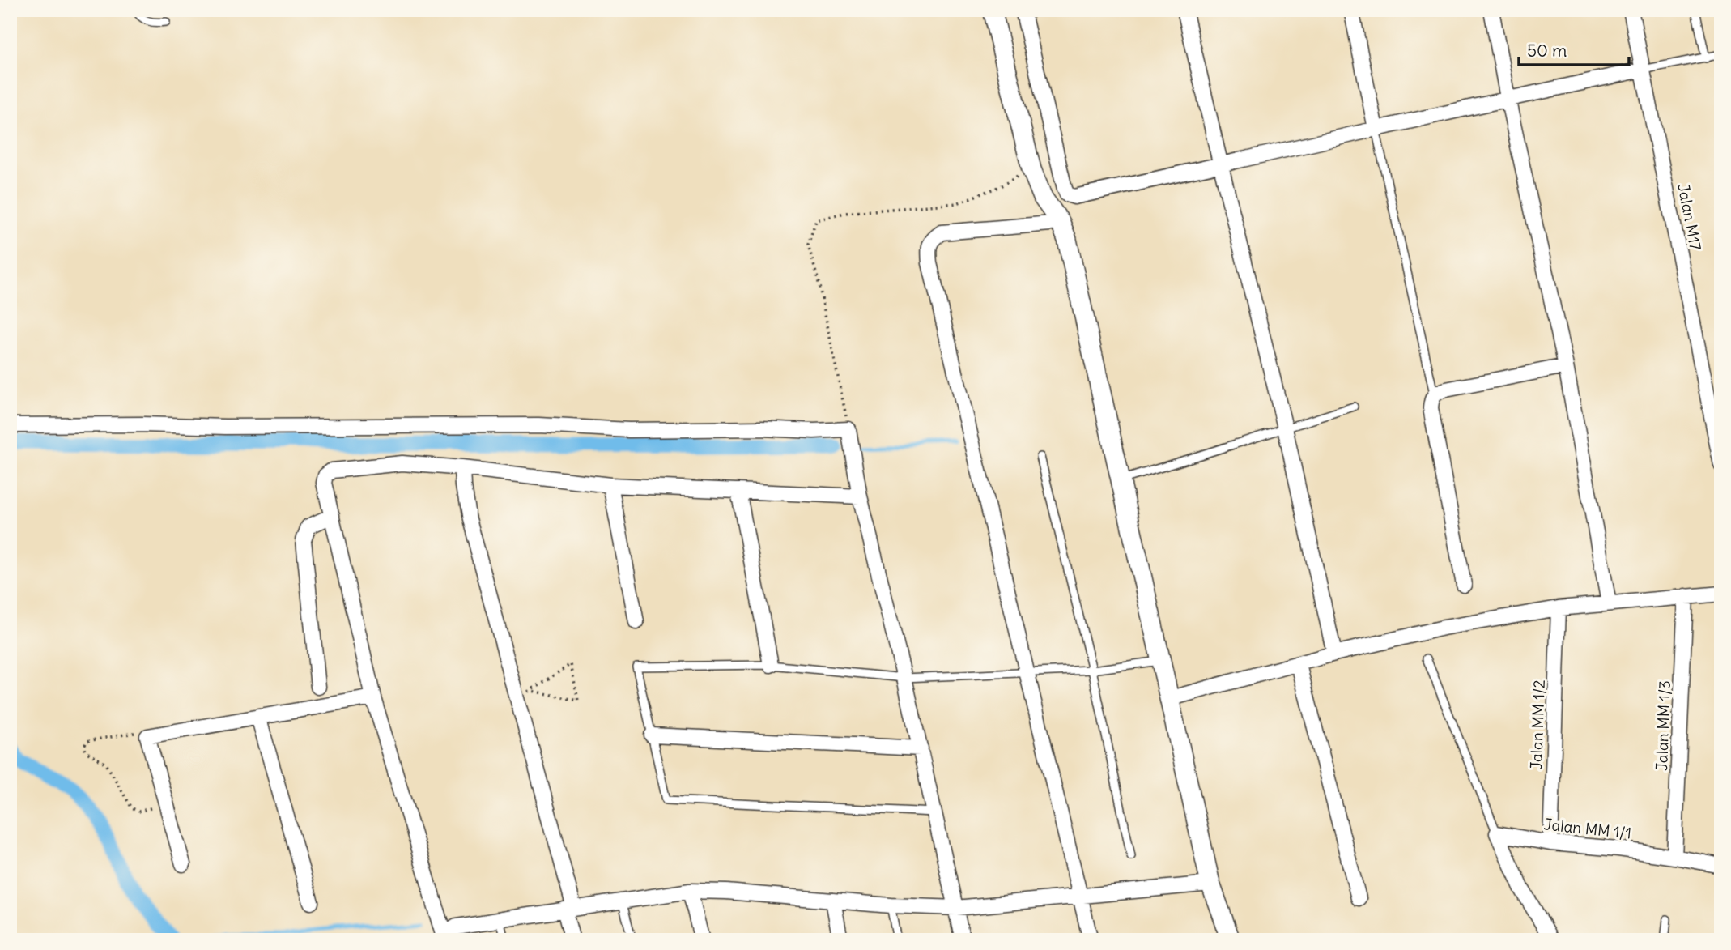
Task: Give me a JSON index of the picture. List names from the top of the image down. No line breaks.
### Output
{"streets":{"street":["Jalan M17","Jalan MM 1/2","Jalan MM 1/3","Jalan MM 1/1"]},"crossings":[["Jalan MM 1/2","Jalan MM 1/1"],["Jalan MM 1/3","Jalan MM 1/1"]],"scale_bar":"50 m"}
